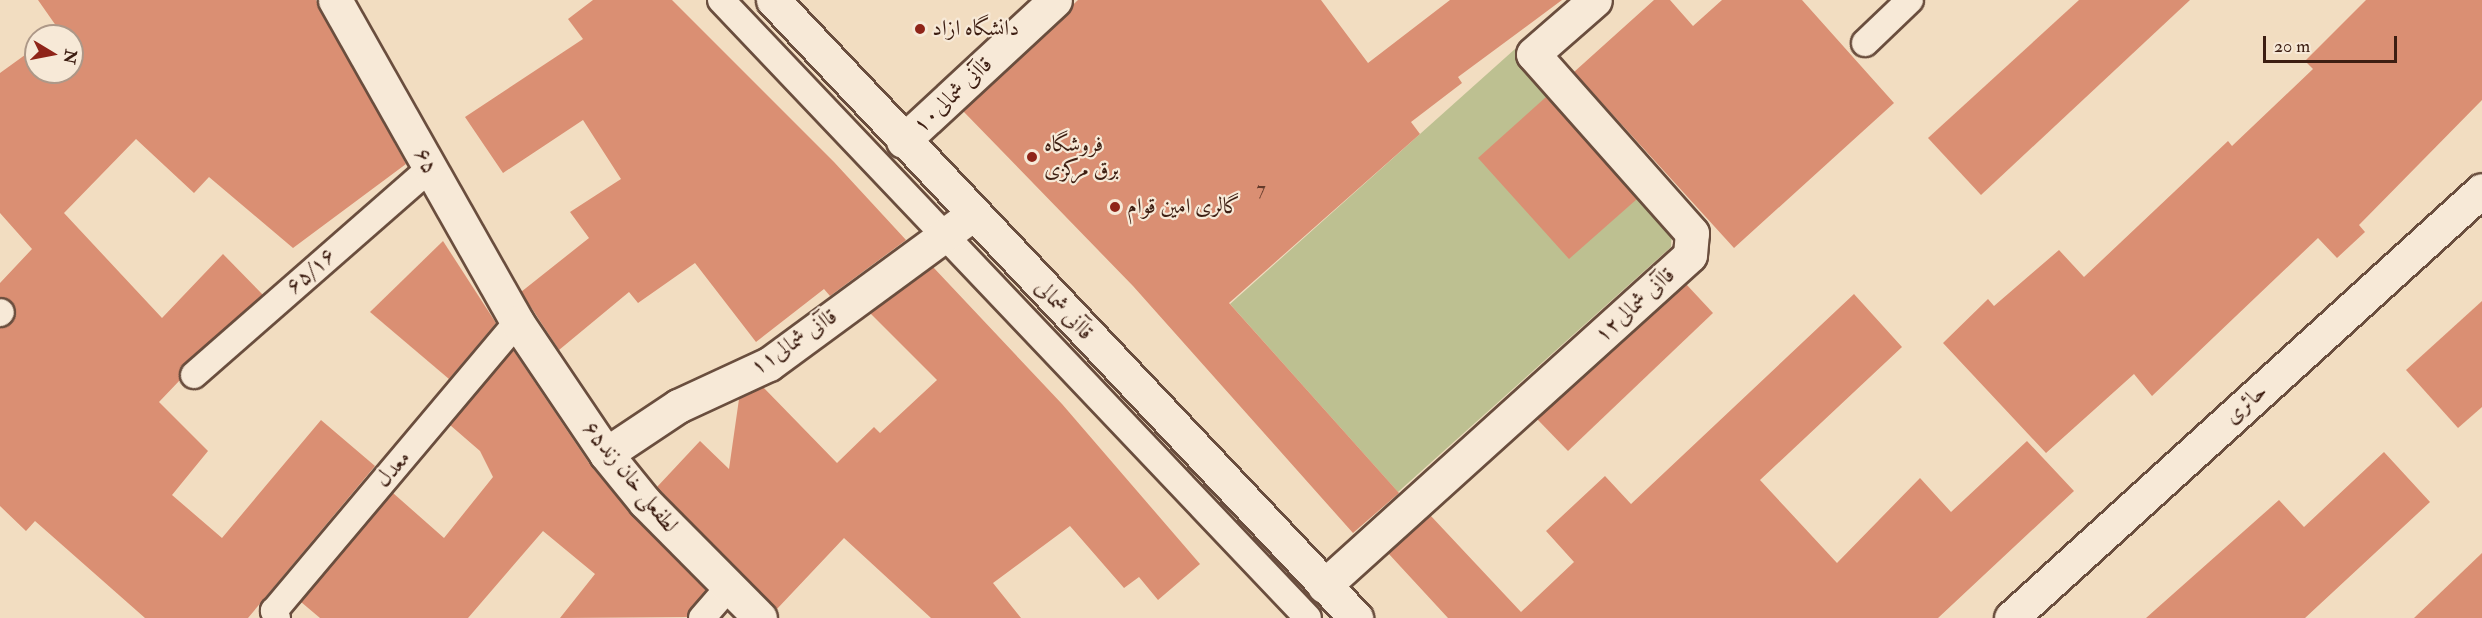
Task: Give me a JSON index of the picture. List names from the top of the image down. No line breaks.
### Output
{"streets":{"street":["قاآنی شمالی۱۰","۶۵","قاآنی شمالی۱۲","قاآنی شمالی","قاآنی شمالی۱۱","حائری","لطفعلی خان زند۶۵"],"lane":["۶۵/۱۶","معدل"]},"crossings":[["قاآنی شمالی۱۰","قاآنی شمالی"],["۶۵","۶۵/۱۶"],["۶۵","معدل"],["۶۵","لطفعلی خان زند۶۵"],["قاآنی شمالی۱۲","قاآنی شمالی"],["قاآنی شمالی","قاآنی شمالی۱۱"],["قاآنی شمالی۱۱","لطفعلی خان زند۶۵"],["معدل","لطفعلی خان زند۶۵"]],"places":["دانشگاه ازاد","فروشگاه برق مرکزی","گالری امین قوام"],"house_numbers":["7"],"scale_bar":"20 m","north":"right"}
